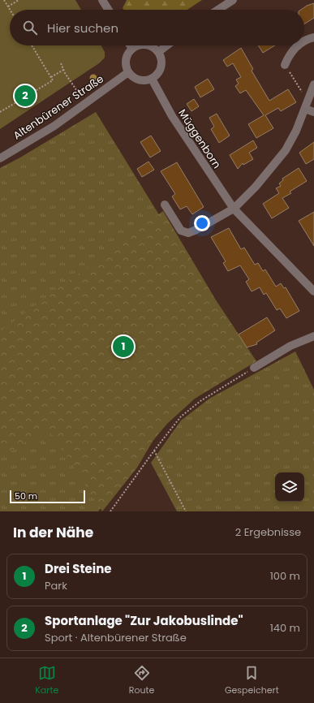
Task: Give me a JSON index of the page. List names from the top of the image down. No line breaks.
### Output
{"streets":{"street":["Altenbürener Straße","Müggenborn"]},"scale_bar":"50 m","page":{"search":"Hier suchen","pins":["2","1"],"scale":"50 m","heading":["In der Nähe","2 Ergebnisse"],"list":[{"mark":"1","name":"Drei Steine","note":"Park","value":"100 m"},{"mark":"2","name":"Sportanlage \"Zur Jakobuslinde\"","note":"Sport · Altenbürener Straße","value":"140 m"}],"nav":["Karte","Route","Gespeichert"]}}
